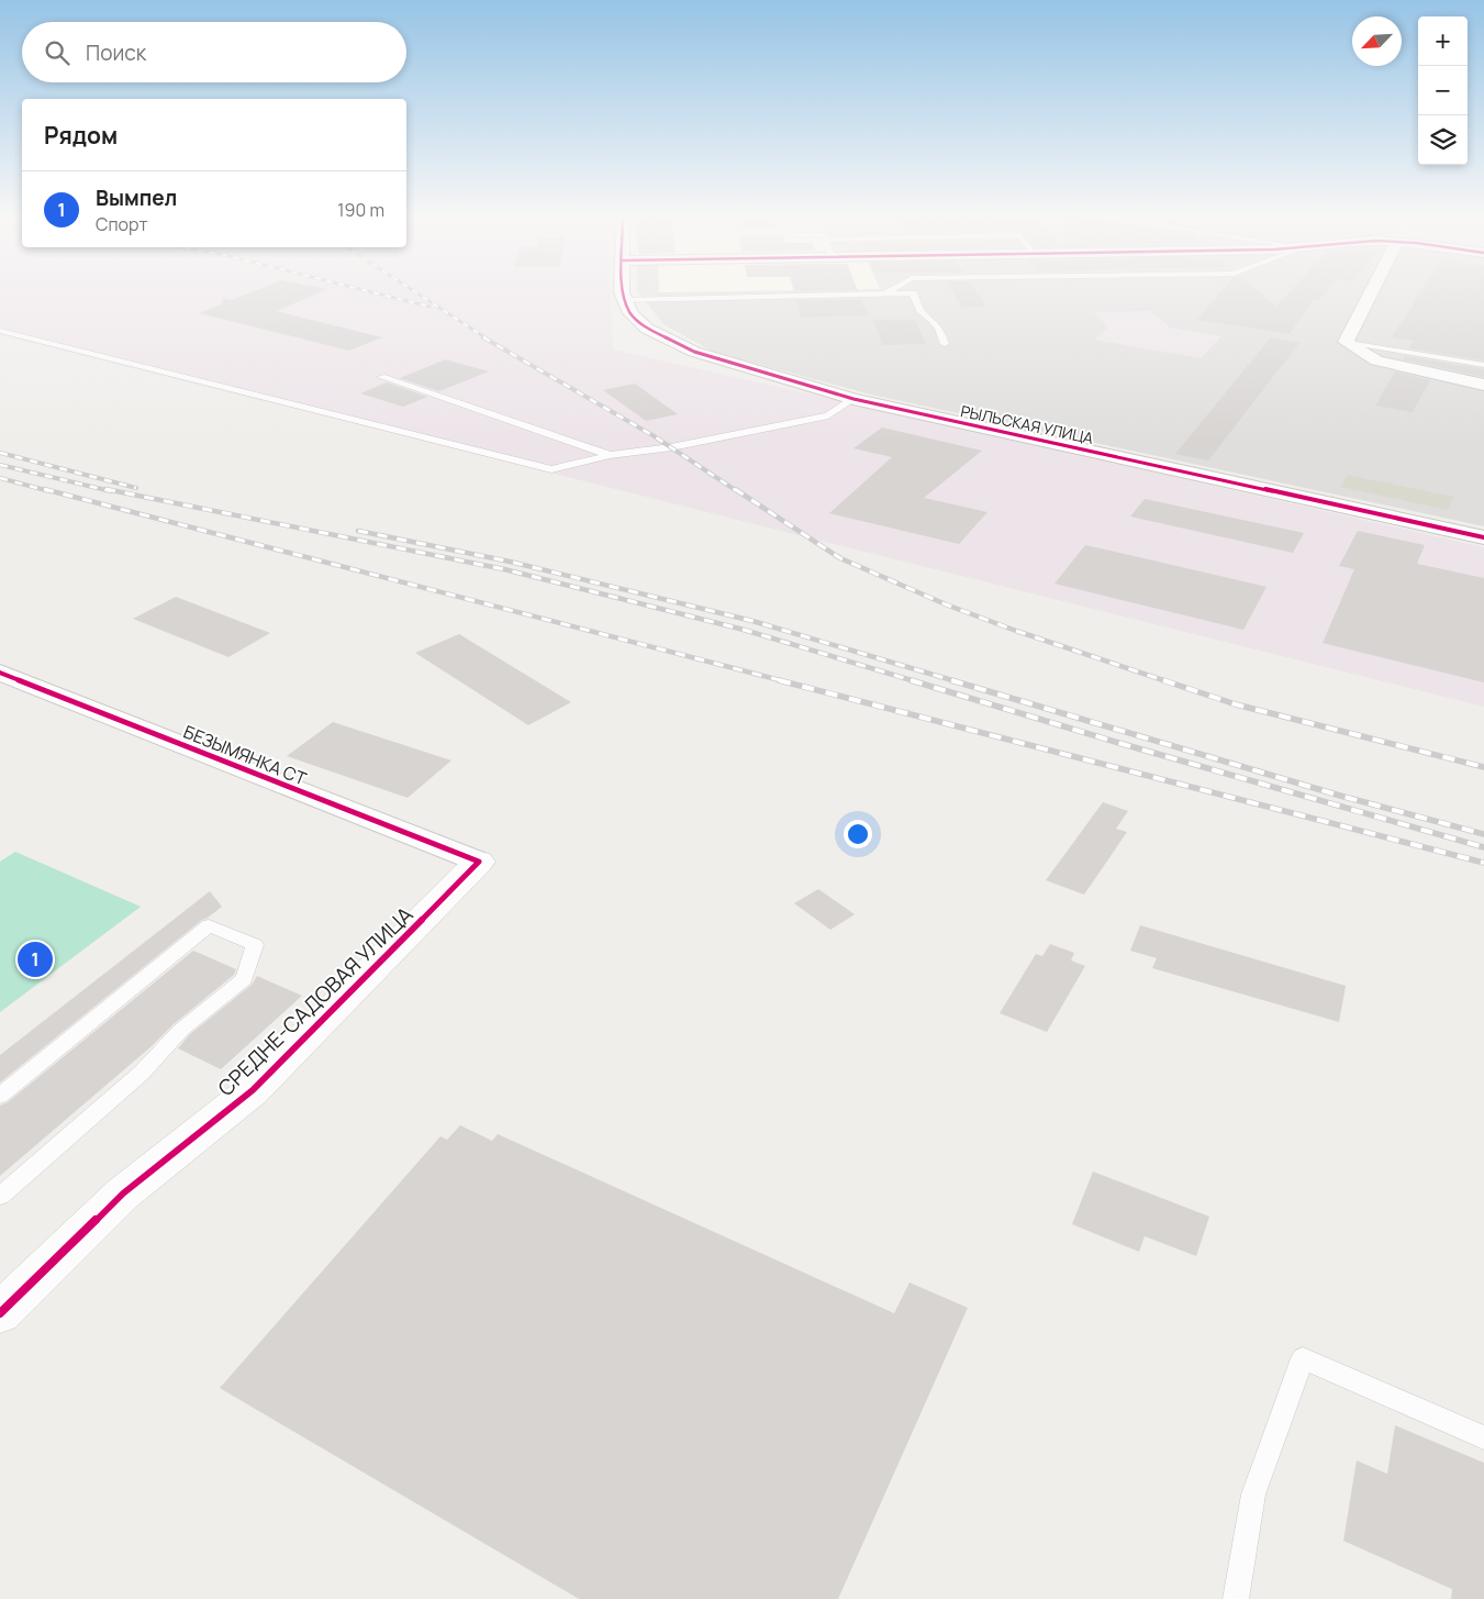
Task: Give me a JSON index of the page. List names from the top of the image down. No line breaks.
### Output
{"streets":{"street":["РЫЛЬСКАЯ УЛИЦА","БЕЗЫМЯНКА СТ","СРЕДНЕ-САДОВАЯ УЛИЦА"]},"crossings":[["БЕЗЫМЯНКА СТ","СРЕДНЕ-САДОВАЯ УЛИЦА"]],"north":"bottom left","page":{"map_buttons":["+","−"],"search":"Поиск","heading":"Рядом","list":[{"mark":"1","name":"Вымпел","note":"Спорт","value":"190 m"}],"pins":"1"}}
